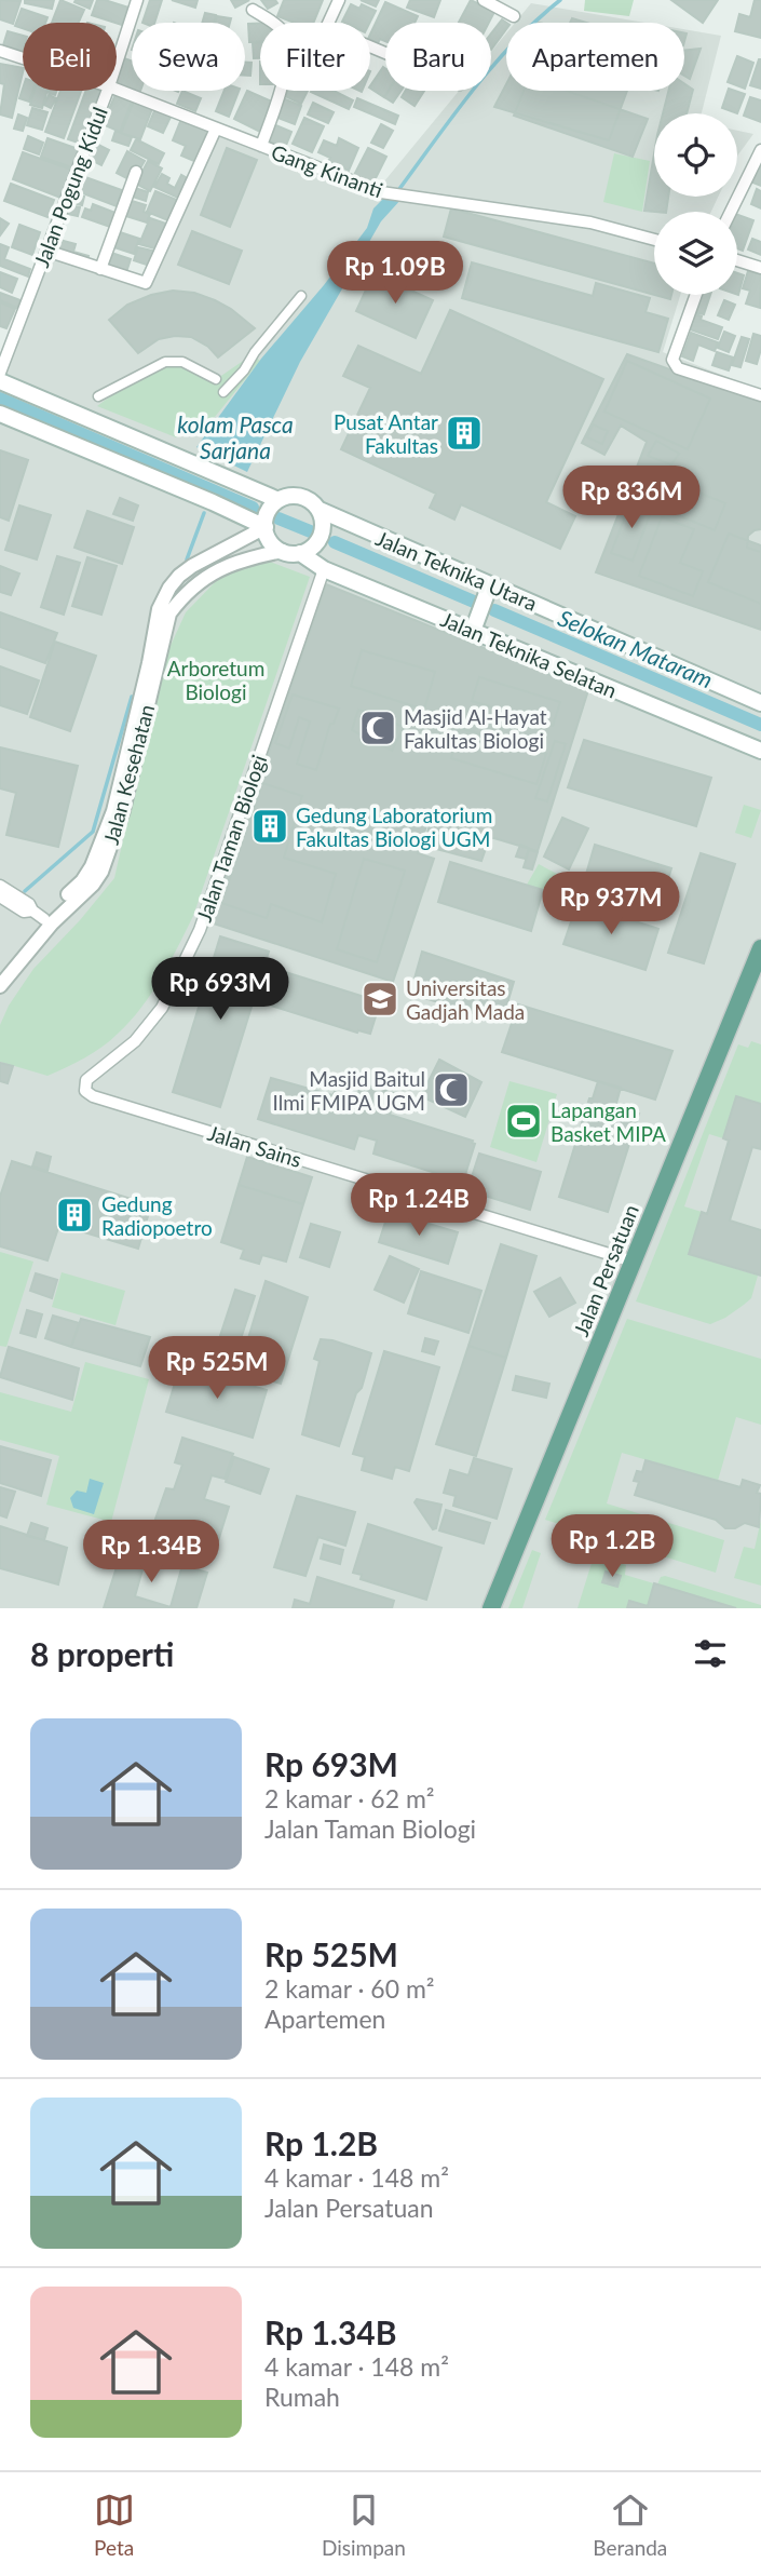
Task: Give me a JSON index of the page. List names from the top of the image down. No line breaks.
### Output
{"streets":{"main road":["Jalan Teknika Utara","Jalan Teknika Selatan","Jalan Persatuan"],"street":["Gang Kinanti","Jalan Pogung Kidul","Jalan Kesehatan","Jalan Taman Biologi","Jalan Sains"]},"crossings":[["Jalan Teknika Utara","Jalan Teknika Selatan"],["Jalan Teknika Utara","Jalan Kesehatan"],["Jalan Teknika Selatan","Jalan Kesehatan"],["Jalan Teknika Selatan","Jalan Taman Biologi"],["Jalan Taman Biologi","Jalan Sains"],["Jalan Sains","Jalan Persatuan"]],"water":["kolam Pasca Sarjana","Selokan Mataram"],"parks":["Arboretum Biologi"],"places":{"building":["Pusat Antar Fakultas","Gedung Laboratorium Fakultas Biologi UGM","Gedung Radiopoetro"],"mosque":["Masjid Al-Hayat Fakultas Biologi","Masjid Baitul Ilmi FMIPA UGM"],"school or university":["Universitas Gadjah Mada"],"sports":["Lapangan Basket MIPA"]},"page":{"chip":["Beli","Sewa","Filter","Baru","Apartemen"],"price":["Rp 1.09B","Rp 836M","Rp 937M","Rp 693M","Rp 1.24B","Rp 525M","Rp 1.2B","Rp 1.34B"],"heading":"8 properti","list":[{"name":"Rp 693M","note":"2 kamar · 62 m² · Jalan Taman Biologi"},{"name":"Rp 525M","note":"2 kamar · 60 m² · Apartemen"},{"name":"Rp 1.2B","note":"4 kamar · 148 m² · Jalan Persatuan"},{"name":"Rp 1.34B","note":"4 kamar · 148 m² · Rumah"}],"tabs":["Peta","Disimpan","Beranda"]}}
